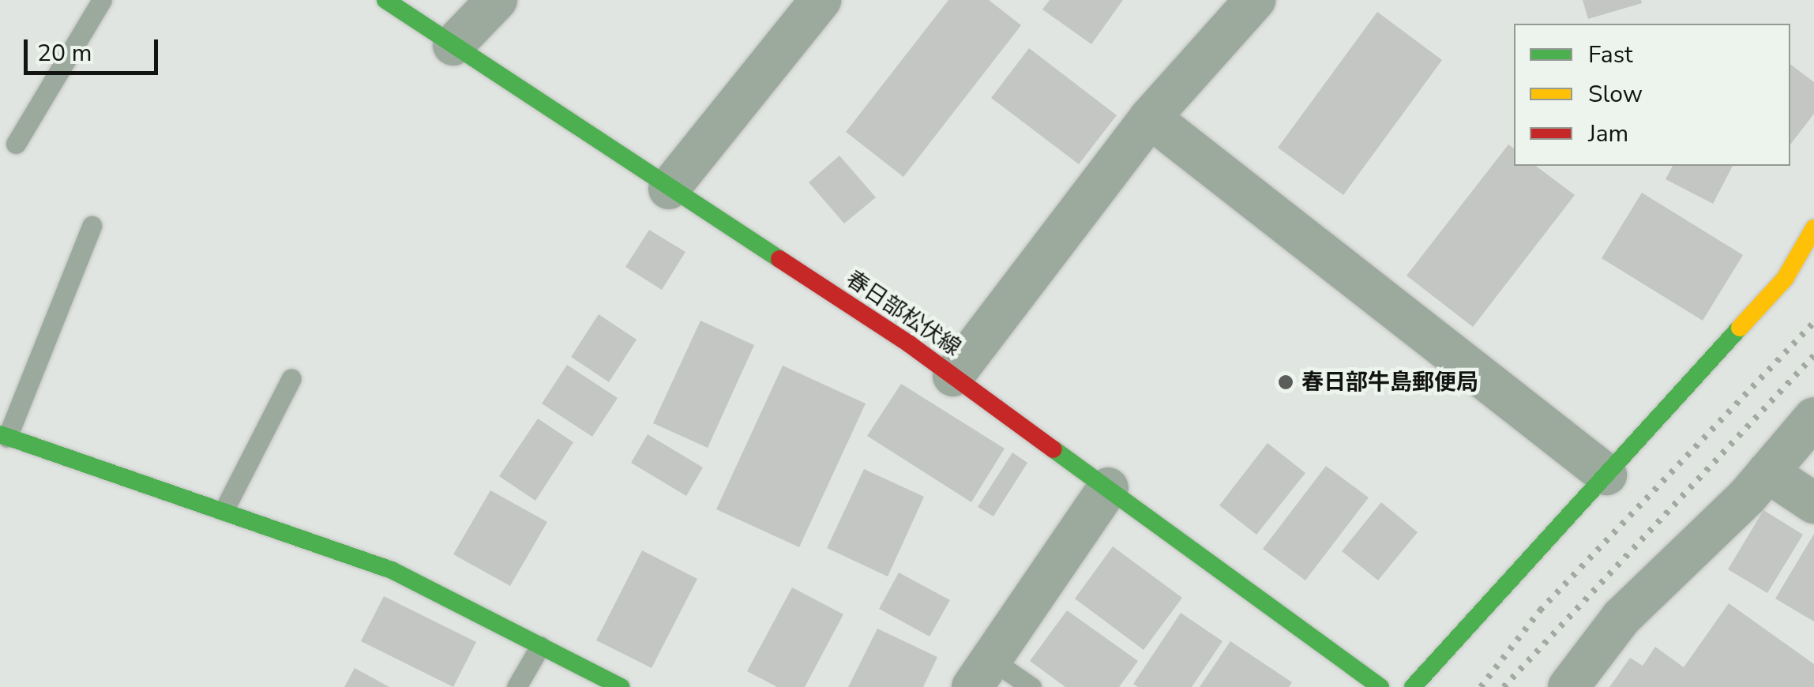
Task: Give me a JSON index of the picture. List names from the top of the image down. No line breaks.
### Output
{"streets":{"street":["春日部松伏線"]},"places":["春日部牛島郵便局"],"legend":["Fast","Slow","Jam"],"scale_bar":"20 m"}
